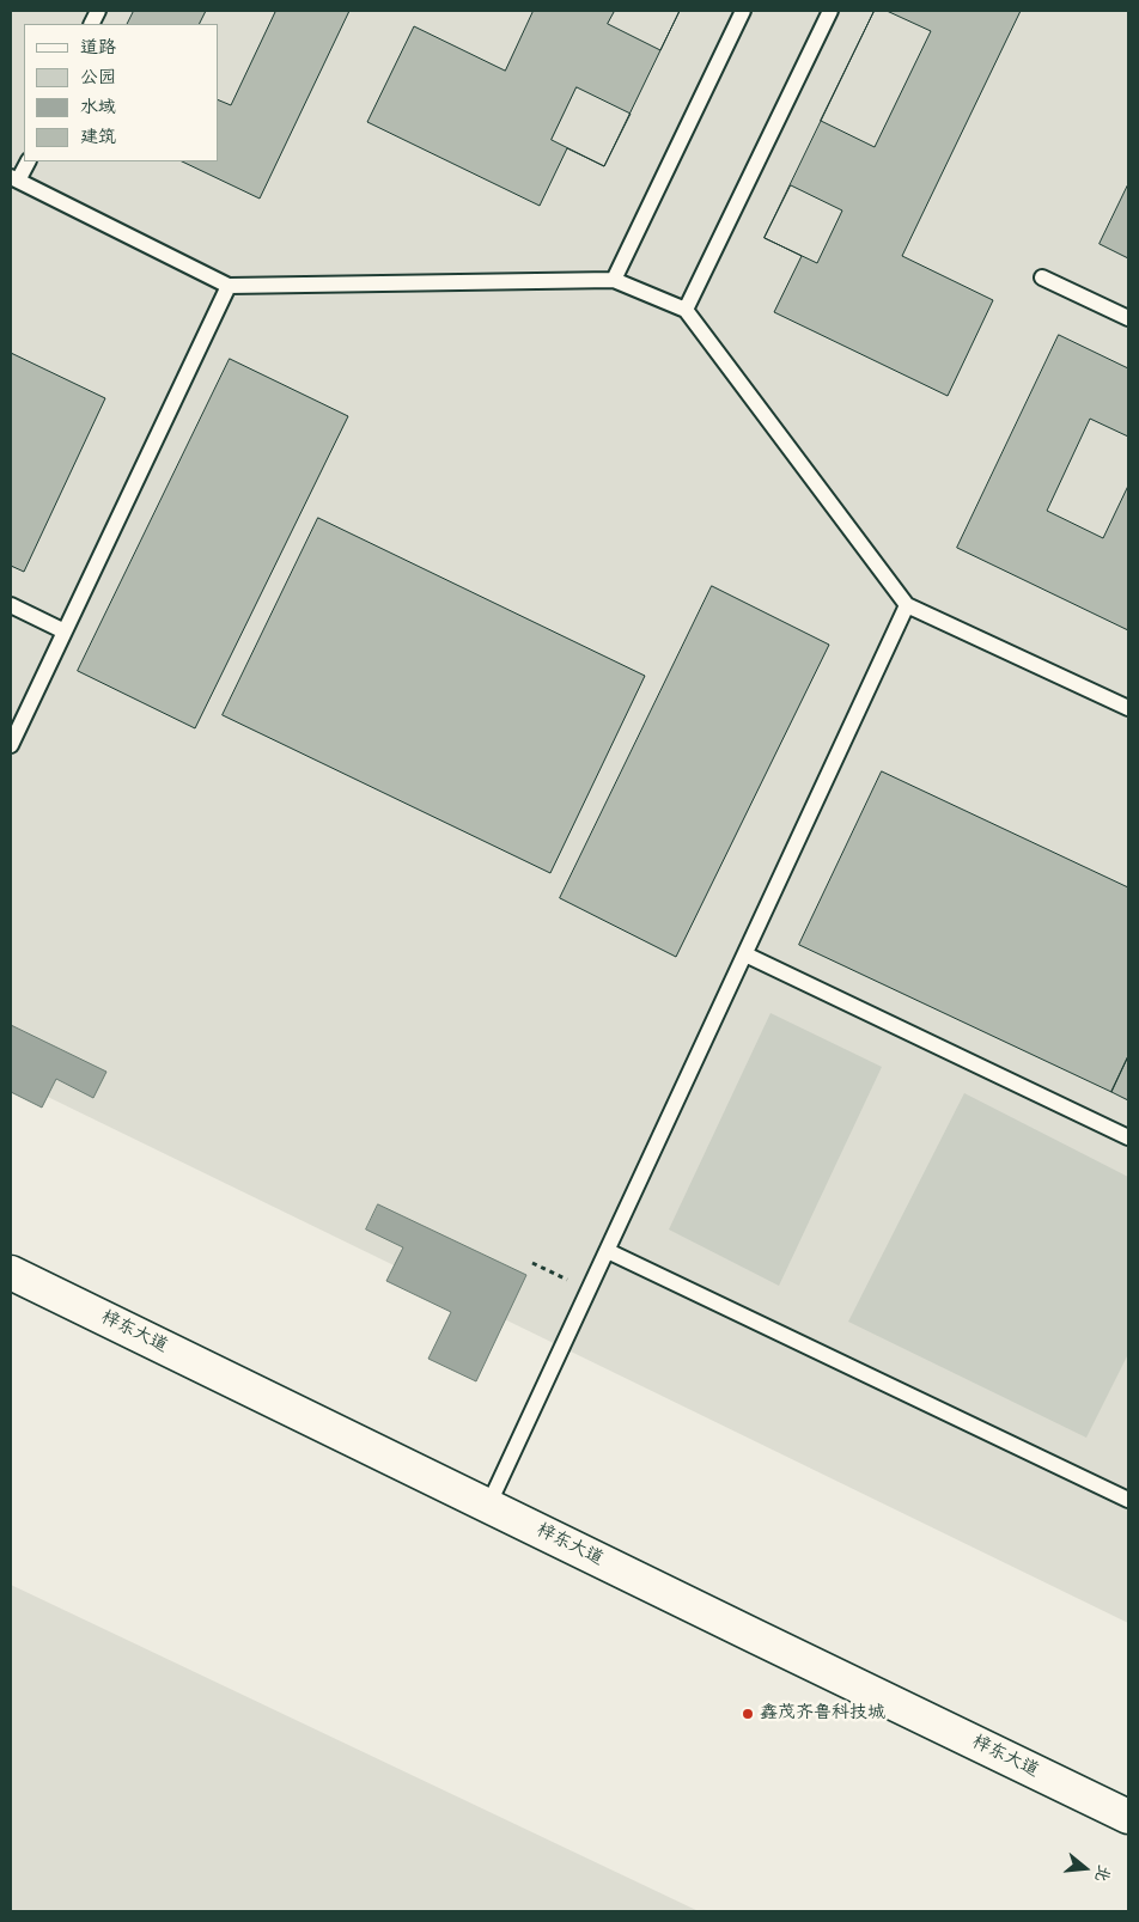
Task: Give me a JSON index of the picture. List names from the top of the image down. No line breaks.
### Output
{"streets":{"main road":["梓东大道"]},"places":["鑫茂齐鲁科技城"],"legend":["道路","公园","水域","建筑"],"north":"right"}
